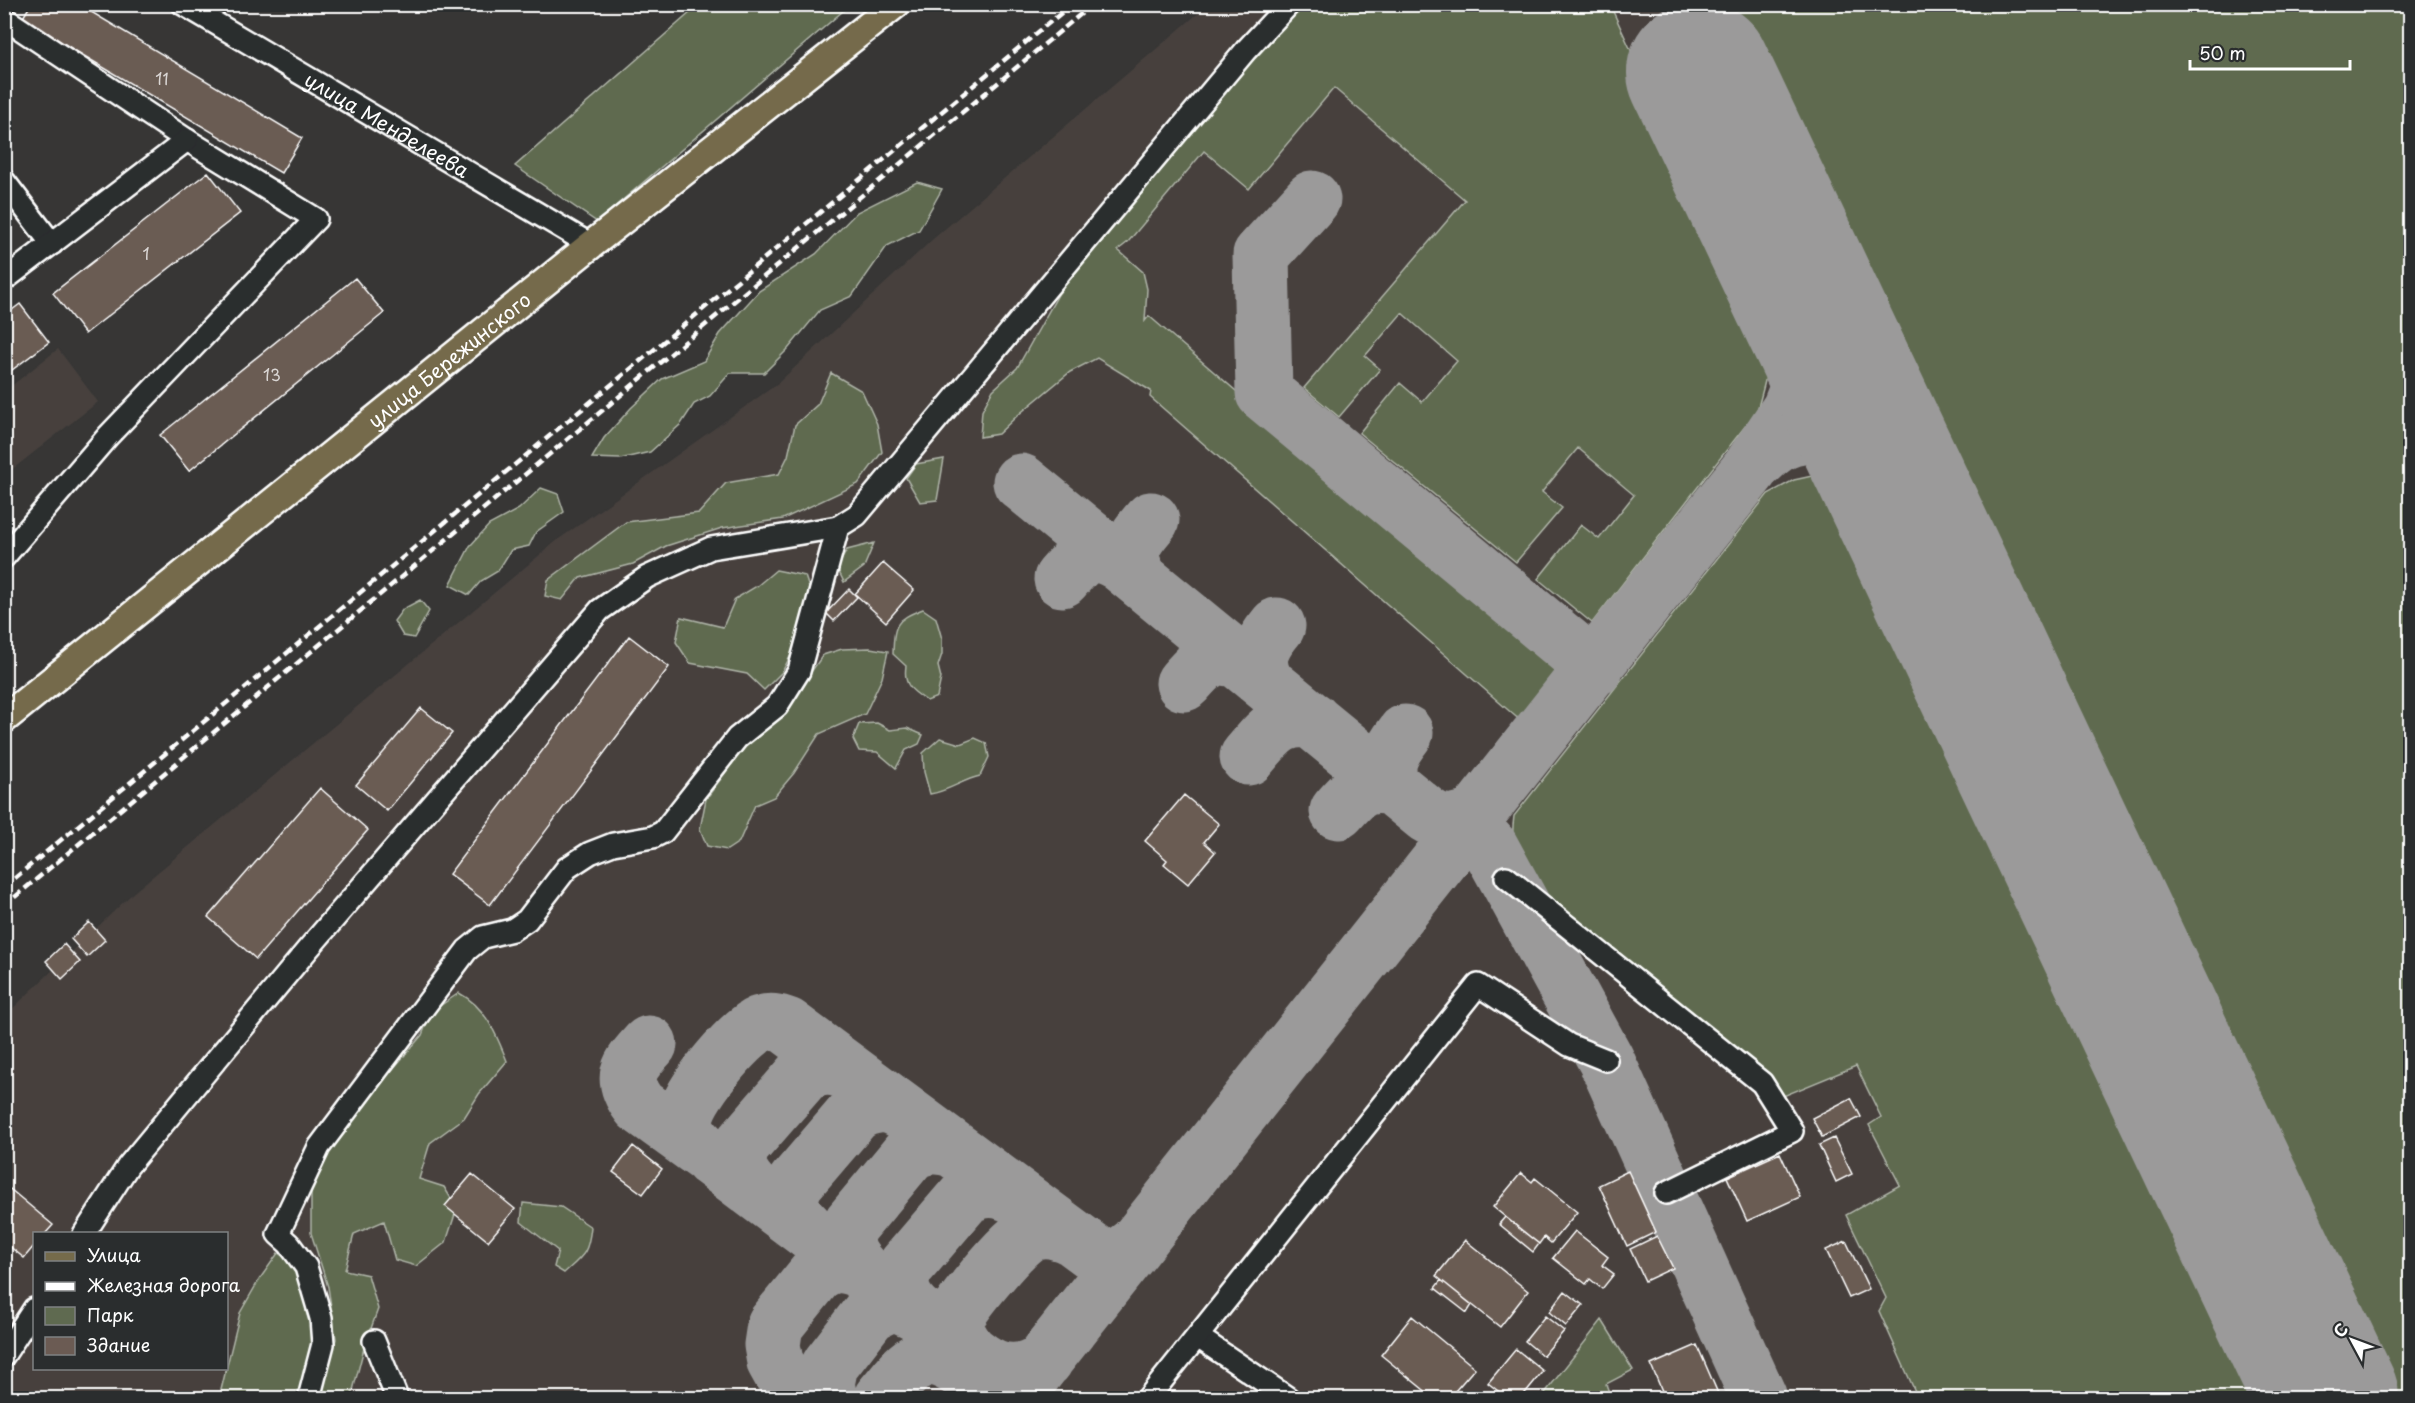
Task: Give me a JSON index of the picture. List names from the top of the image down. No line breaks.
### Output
{"streets":{"main road":["улица Бережинского"],"street":["улица Менделеева"]},"crossings":[["улица Менделеева","улица Бережинского"]],"house_numbers":["11","1","13"],"legend":["Улица","Железная дорога","Парк","Здание"],"scale_bar":"50 m","north":"top left"}
